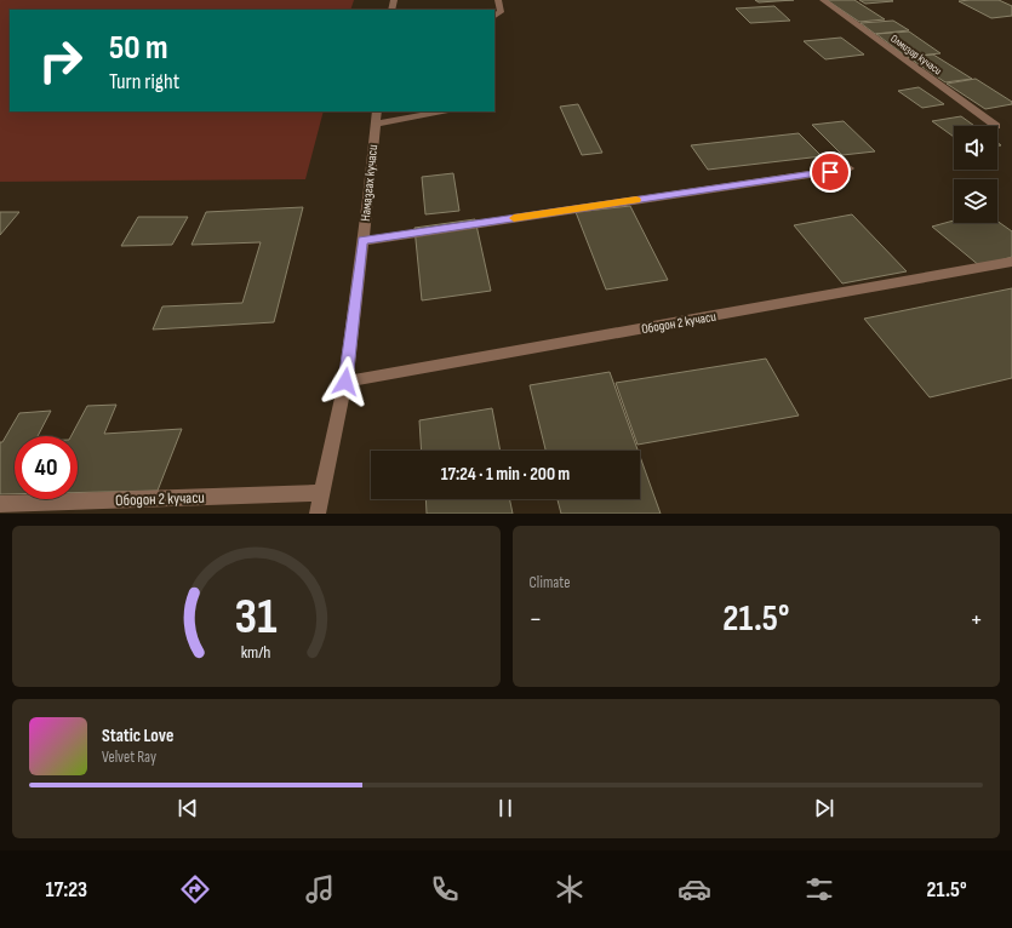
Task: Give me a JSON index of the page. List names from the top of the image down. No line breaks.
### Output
{"streets":{"street":["Олмизор кучаси","Намазгах кучаси","Ободон 2 кучаси"]},"crossings":[["Намазгах кучаси","Ободон 2 кучаси"]],"page":{"turn":["50 m","Turn right"],"limit":"40","trip":"17:24 · 1 min · 200 m","tile":"Climate","heat":["−","21.5°","+"],"song":["Static Love","Velvet Ray"],"tabs":["17:23","21.5°"],"gauge":["31","km/h"]}}
